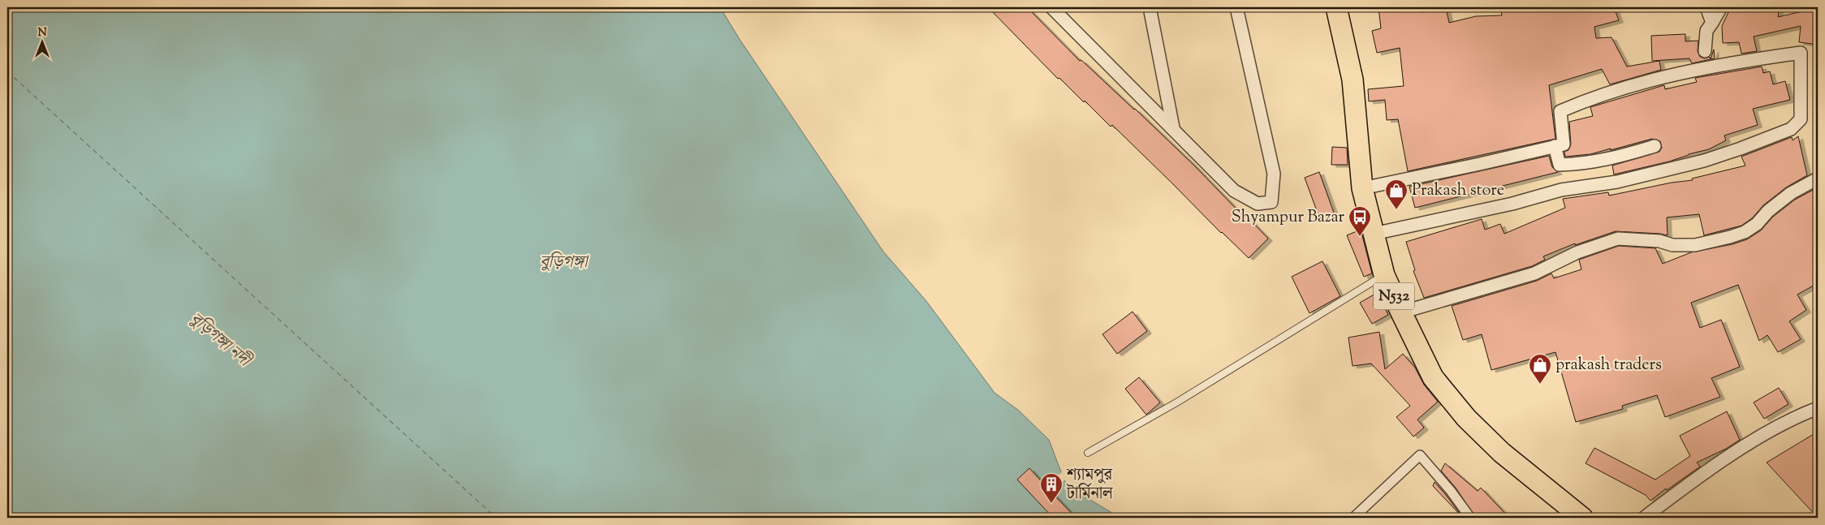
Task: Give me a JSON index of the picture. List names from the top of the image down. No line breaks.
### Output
{"streets":{"highway":["N532"]},"water":["বুড়িগঙ্গা","বুড়িগঙ্গা নদী"],"places":{"shop":["Prakash store","prakash traders"],"bus stop":["Shyampur Bazar"],"building":["শ্যামপুর টার্মিনাল"]},"north":"top"}
